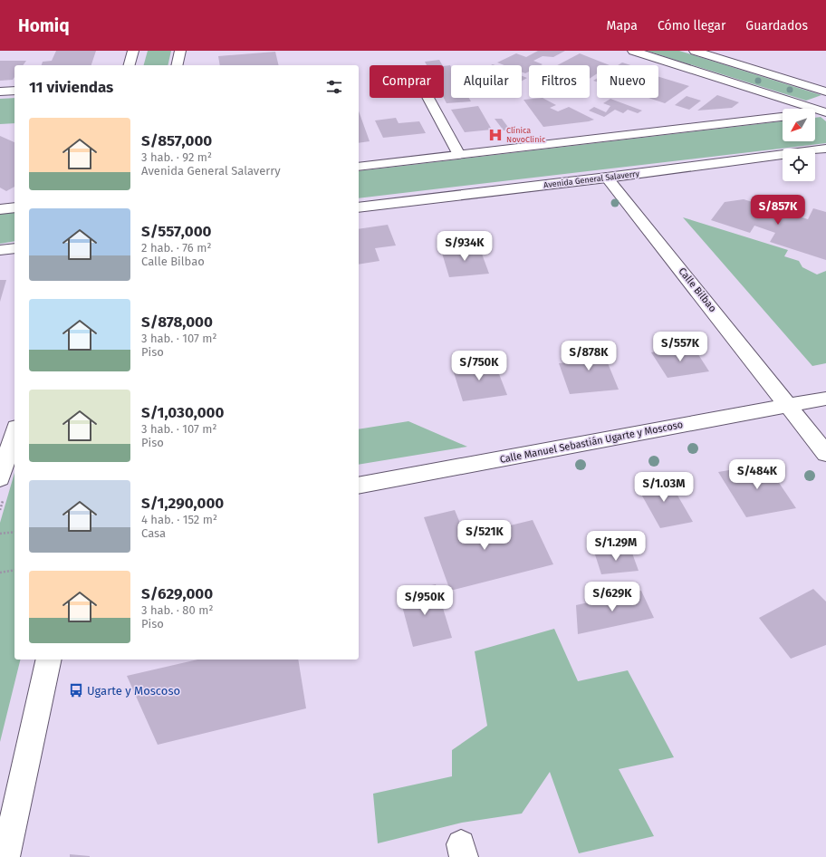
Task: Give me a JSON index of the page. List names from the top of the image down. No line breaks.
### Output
{"streets":{"main road":["Avenida General Salaverry","Calle Bilbao","Calle Manuel Sebastián Ugarte y Moscoso"]},"crossings":[["Avenida General Salaverry","Calle Bilbao"],["Calle Bilbao","Calle Manuel Sebastián Ugarte y Moscoso"]],"places":{"hospital":["Clínica NovoClinic"],"bus stop":["Ugarte y Moscoso"]},"north":"bottom left","page":{"header":"Homiq","nav":["Mapa","Cómo llegar","Guardados"],"chip":["Comprar","Alquilar","Filtros","Nuevo"],"heading":"11 viviendas","list":[{"name":"S/857,000","note":"3 hab. · 92 m² · Avenida General Salaverry"},{"name":"S/557,000","note":"2 hab. · 76 m² · Calle Bilbao"},{"name":"S/878,000","note":"3 hab. · 107 m² · Piso"},{"name":"S/1,030,000","note":"3 hab. · 107 m² · Piso"},{"name":"S/1,290,000","note":"4 hab. · 152 m² · Casa"},{"name":"S/629,000","note":"3 hab. · 80 m² · Piso"}],"price":["S/857K","S/934K","S/557K","S/878K","S/750K","S/484K","S/1.03M","S/521K","S/1.29M","S/629K","S/950K"]}}
